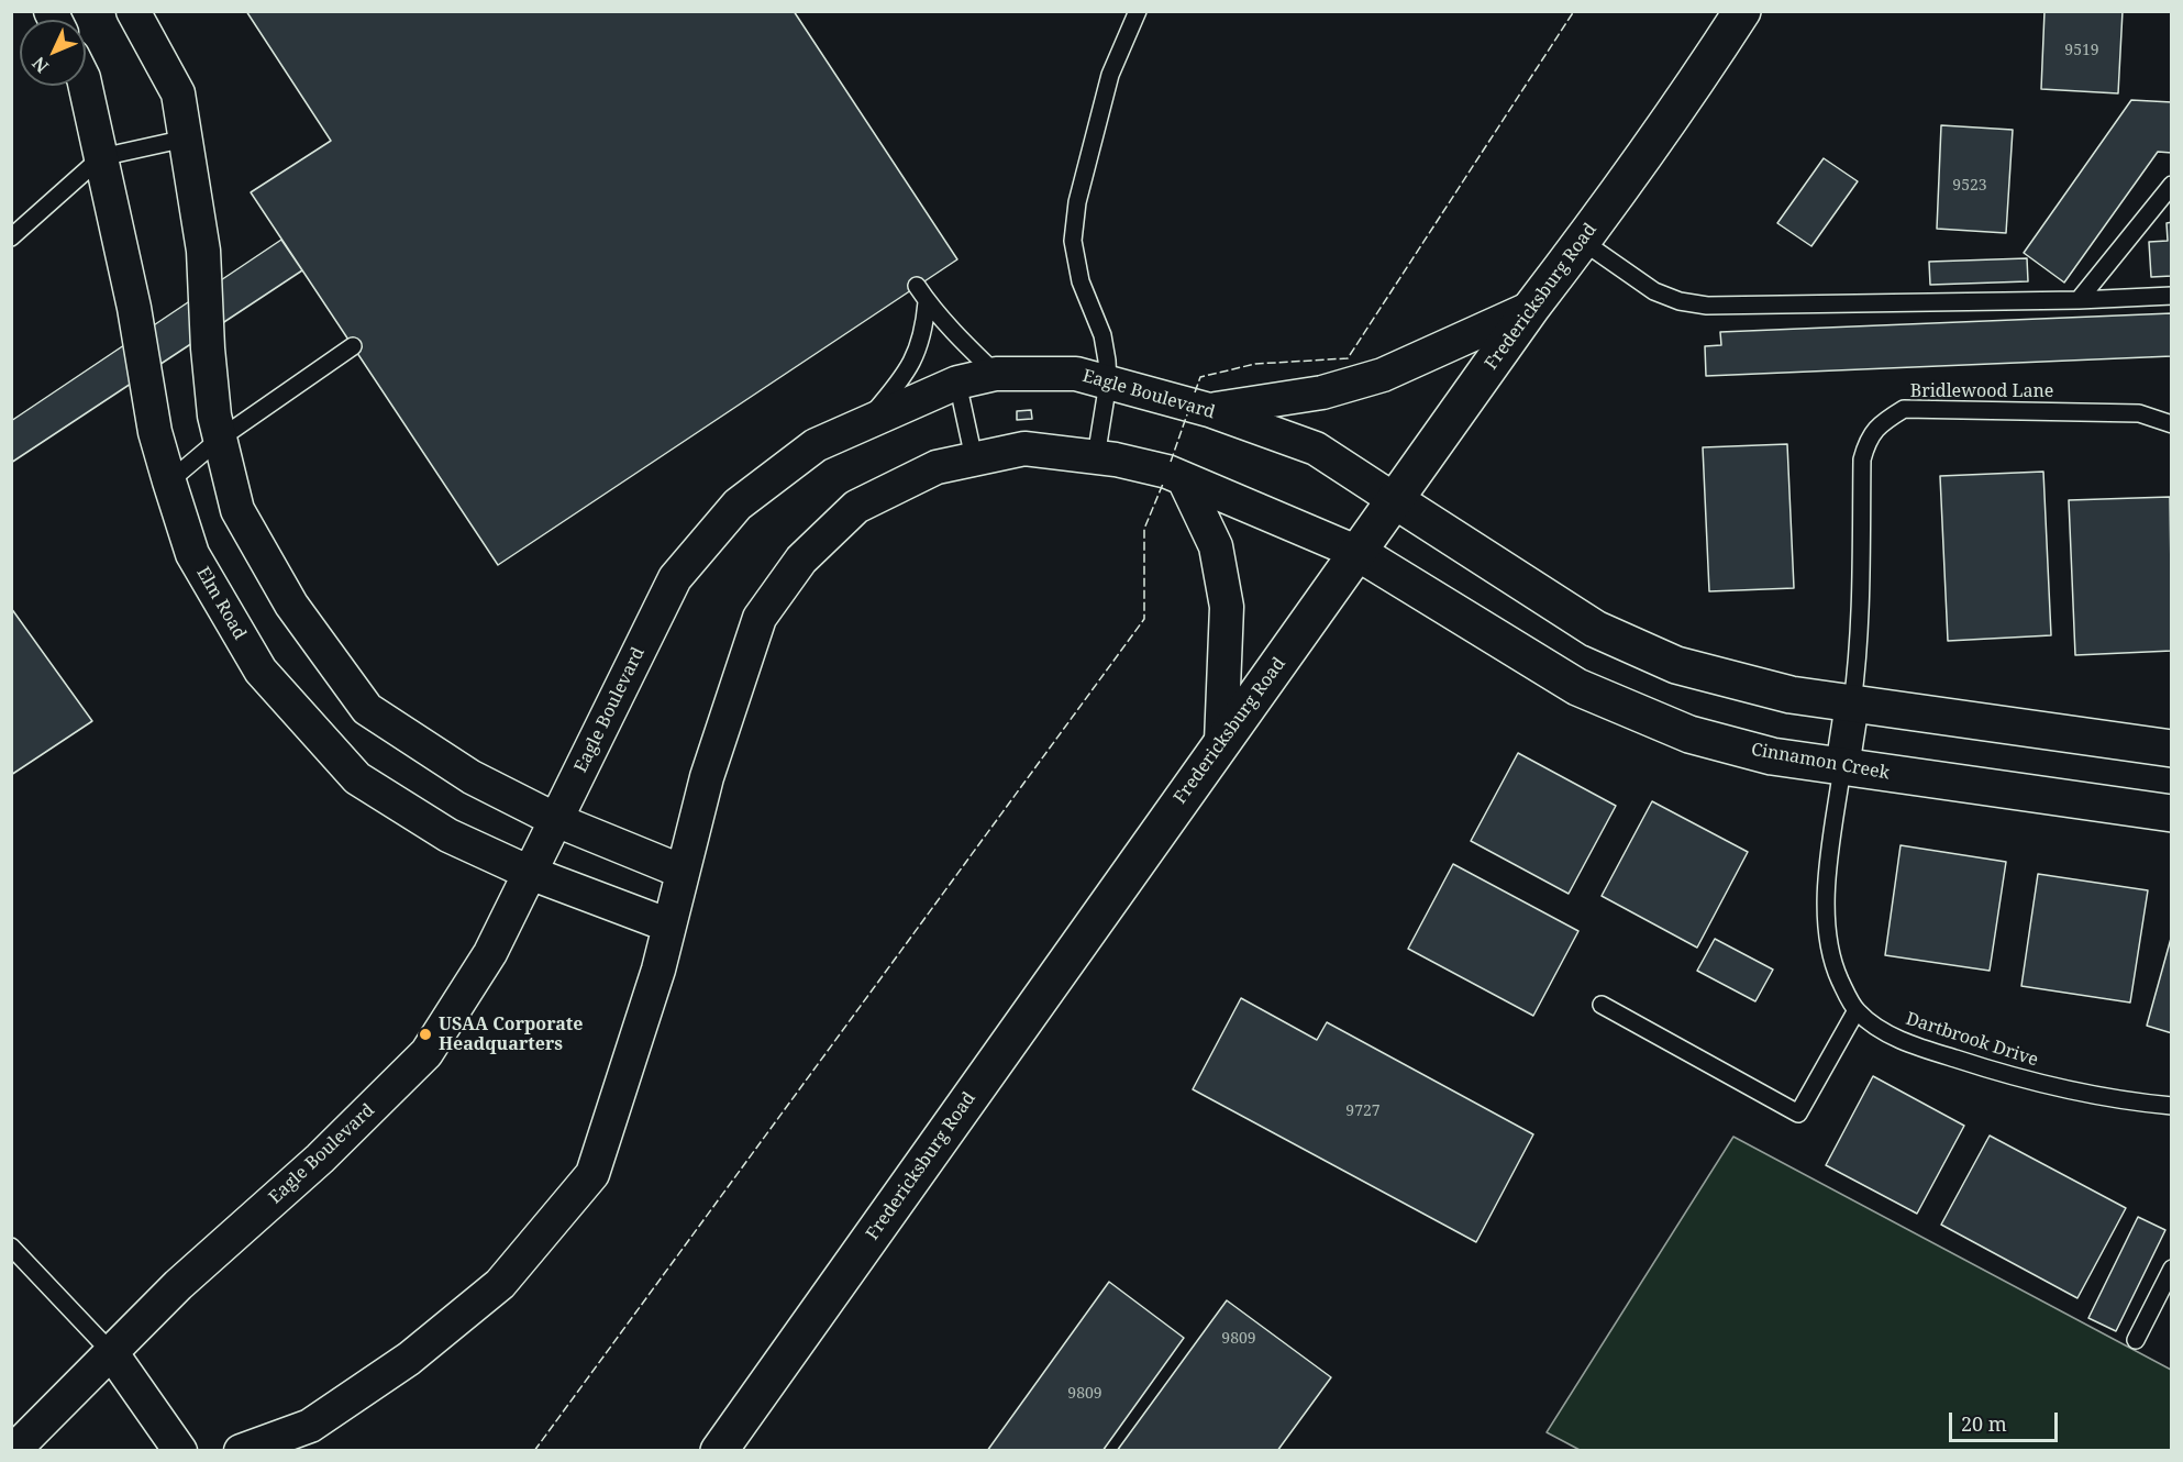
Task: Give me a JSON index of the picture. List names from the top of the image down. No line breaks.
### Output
{"streets":{"main road":["Fredericksburg Road","Cinnamon Creek"],"street":["Eagle Boulevard","Elm Road"],"lane":["Bridlewood Lane","Dartbrook Drive"]},"crossings":[["Fredericksburg Road","Eagle Boulevard"],["Fredericksburg Road","Cinnamon Creek"],["Eagle Boulevard","Elm Road"],["Cinnamon Creek","Dartbrook Drive"]],"places":["USAA Corporate Headquarters"],"house_numbers":["9519","9523","9727","9809","9809"],"scale_bar":"20 m","north":"bottom left"}
